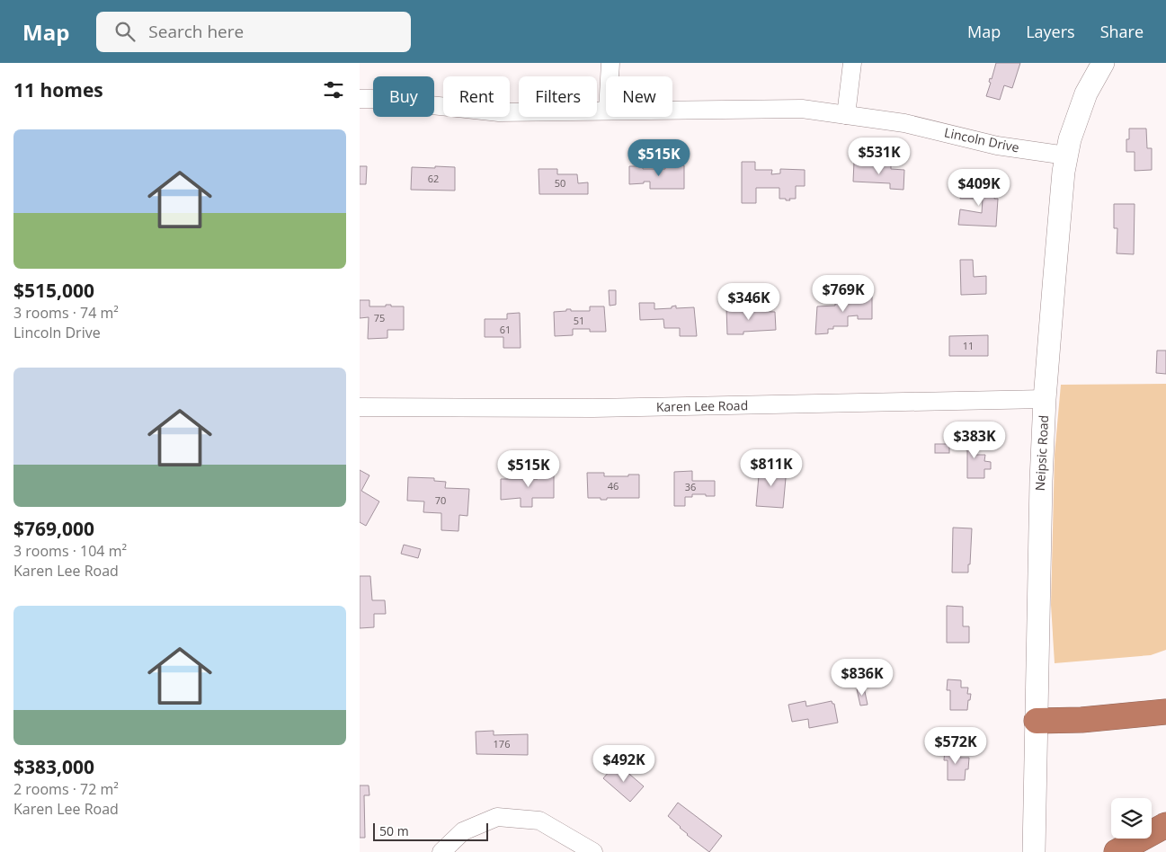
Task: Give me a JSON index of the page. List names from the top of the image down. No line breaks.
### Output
{"streets":{"street":["Lincoln Drive","Karen Lee Road","Neipsic Road"]},"crossings":[["Lincoln Drive","Neipsic Road"],["Karen Lee Road","Neipsic Road"]],"house_numbers":["62","50","75","51","61","11","46","36","70","176"],"scale_bar":"50 m","page":{"header":"Map","search":"Search here","nav":["Map","Layers","Share"],"heading":"11 homes","chip":["Buy","Rent","Filters","New"],"list":[{"name":"$515,000","note":"3 rooms · 74 m² · Lincoln Drive"},{"name":"$769,000","note":"3 rooms · 104 m² · Karen Lee Road"},{"name":"$383,000","note":"2 rooms · 72 m² · Karen Lee Road"}],"price":["$531K","$515K","$409K","$769K","$346K","$383K","$811K","$515K","$836K","$572K","$492K"],"scale":"50 m"}}
